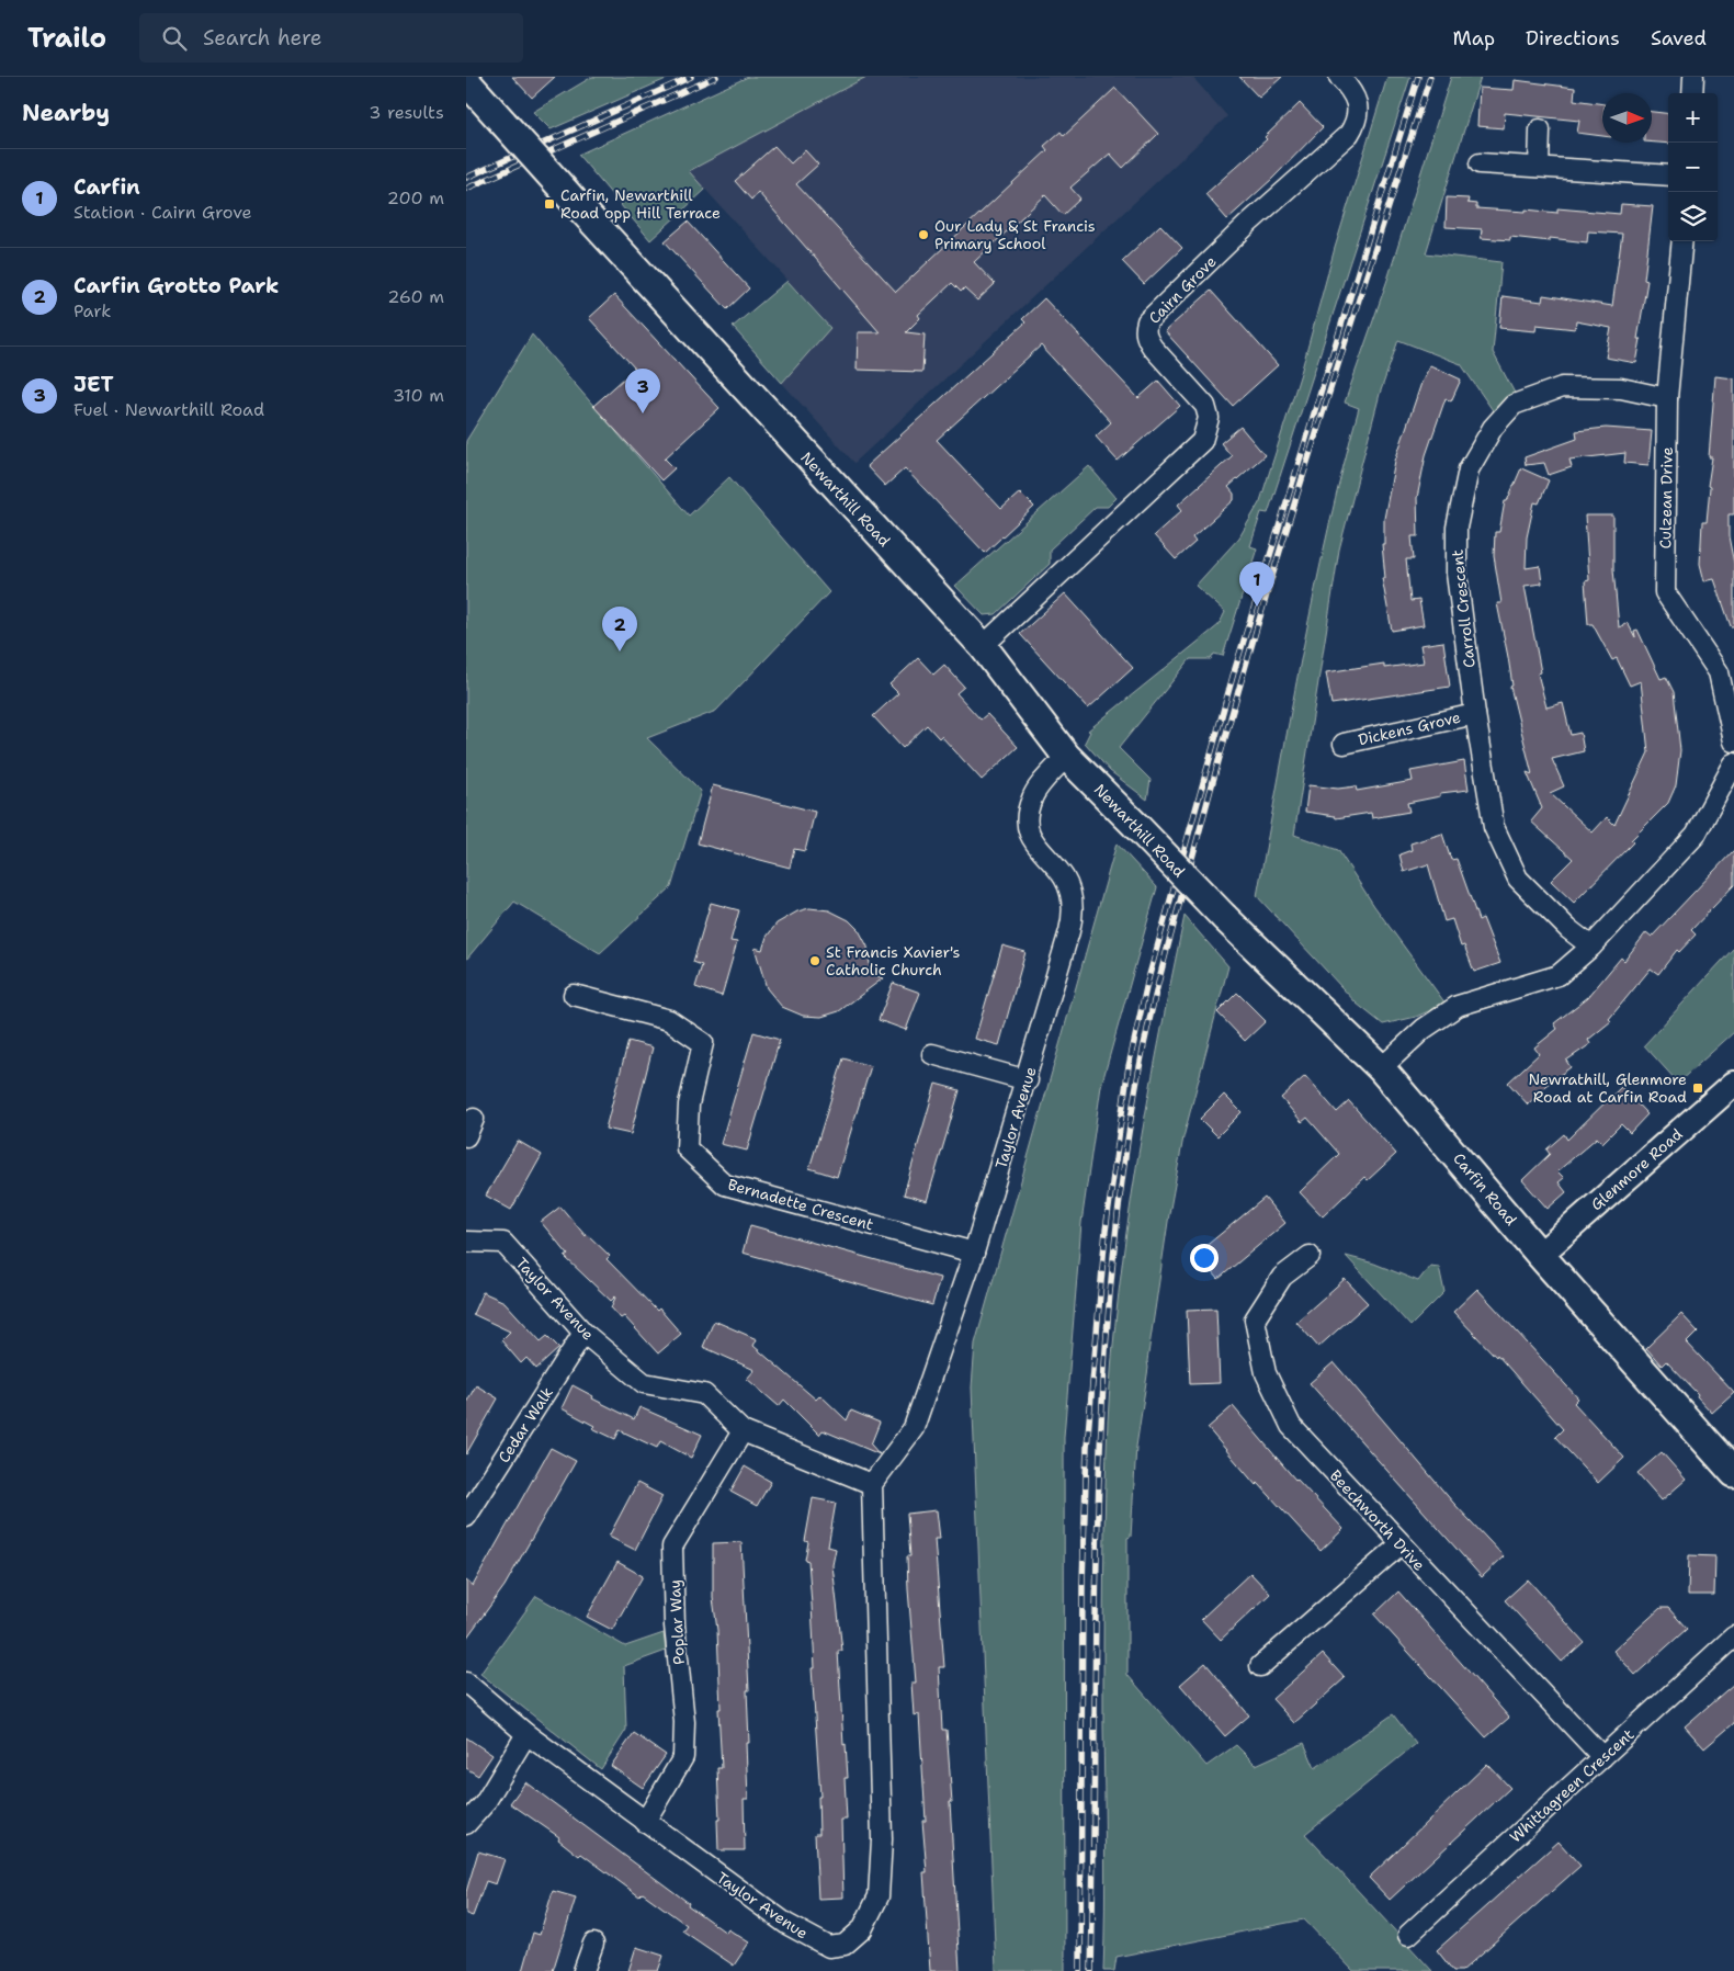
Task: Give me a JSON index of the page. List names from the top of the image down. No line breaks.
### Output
{"streets":{"main road":["Newarthill Road","Carfin Road"],"street":["Cairn Grove","Culzean Drive","Carroll Crescent","Dickens Grove","Taylor Avenue","Glenmore Road","Bernadette Crescent","Cedar Walk","Beechworth Drive","Poplar Way","Whittagreen Crescent"]},"crossings":[["Cairn Grove","Newarthill Road"],["Culzean Drive","Carroll Crescent"],["Newarthill Road","Taylor Avenue"],["Newarthill Road","Carfin Road"],["Carroll Crescent","Dickens Grove"],["Taylor Avenue","Bernadette Crescent"],["Taylor Avenue","Cedar Walk"],["Taylor Avenue","Poplar Way"],["Glenmore Road","Carfin Road"],["Beechworth Drive","Whittagreen Crescent"]],"places":{"transit":["Carfin, Newarthill Road opp Hill Terrace","Newrathill, Glenmore Road at Carfin Road"],"other":["Our Lady & St Francis Primary School","St Francis Xavier's Catholic Church"]},"north":"right","page":{"header":"Trailo","search":"Search here","nav":["Map","Directions","Saved"],"heading":["Nearby","3 results"],"map_buttons":["+","−"],"list":[{"mark":"1","name":"Carfin","note":"Station · Cairn Grove","value":"200 m"},{"mark":"2","name":"Carfin Grotto Park","note":"Park","value":"260 m"},{"mark":"3","name":"JET","note":"Fuel · Newarthill Road","value":"310 m"}],"pins":["3","1","2"]}}
